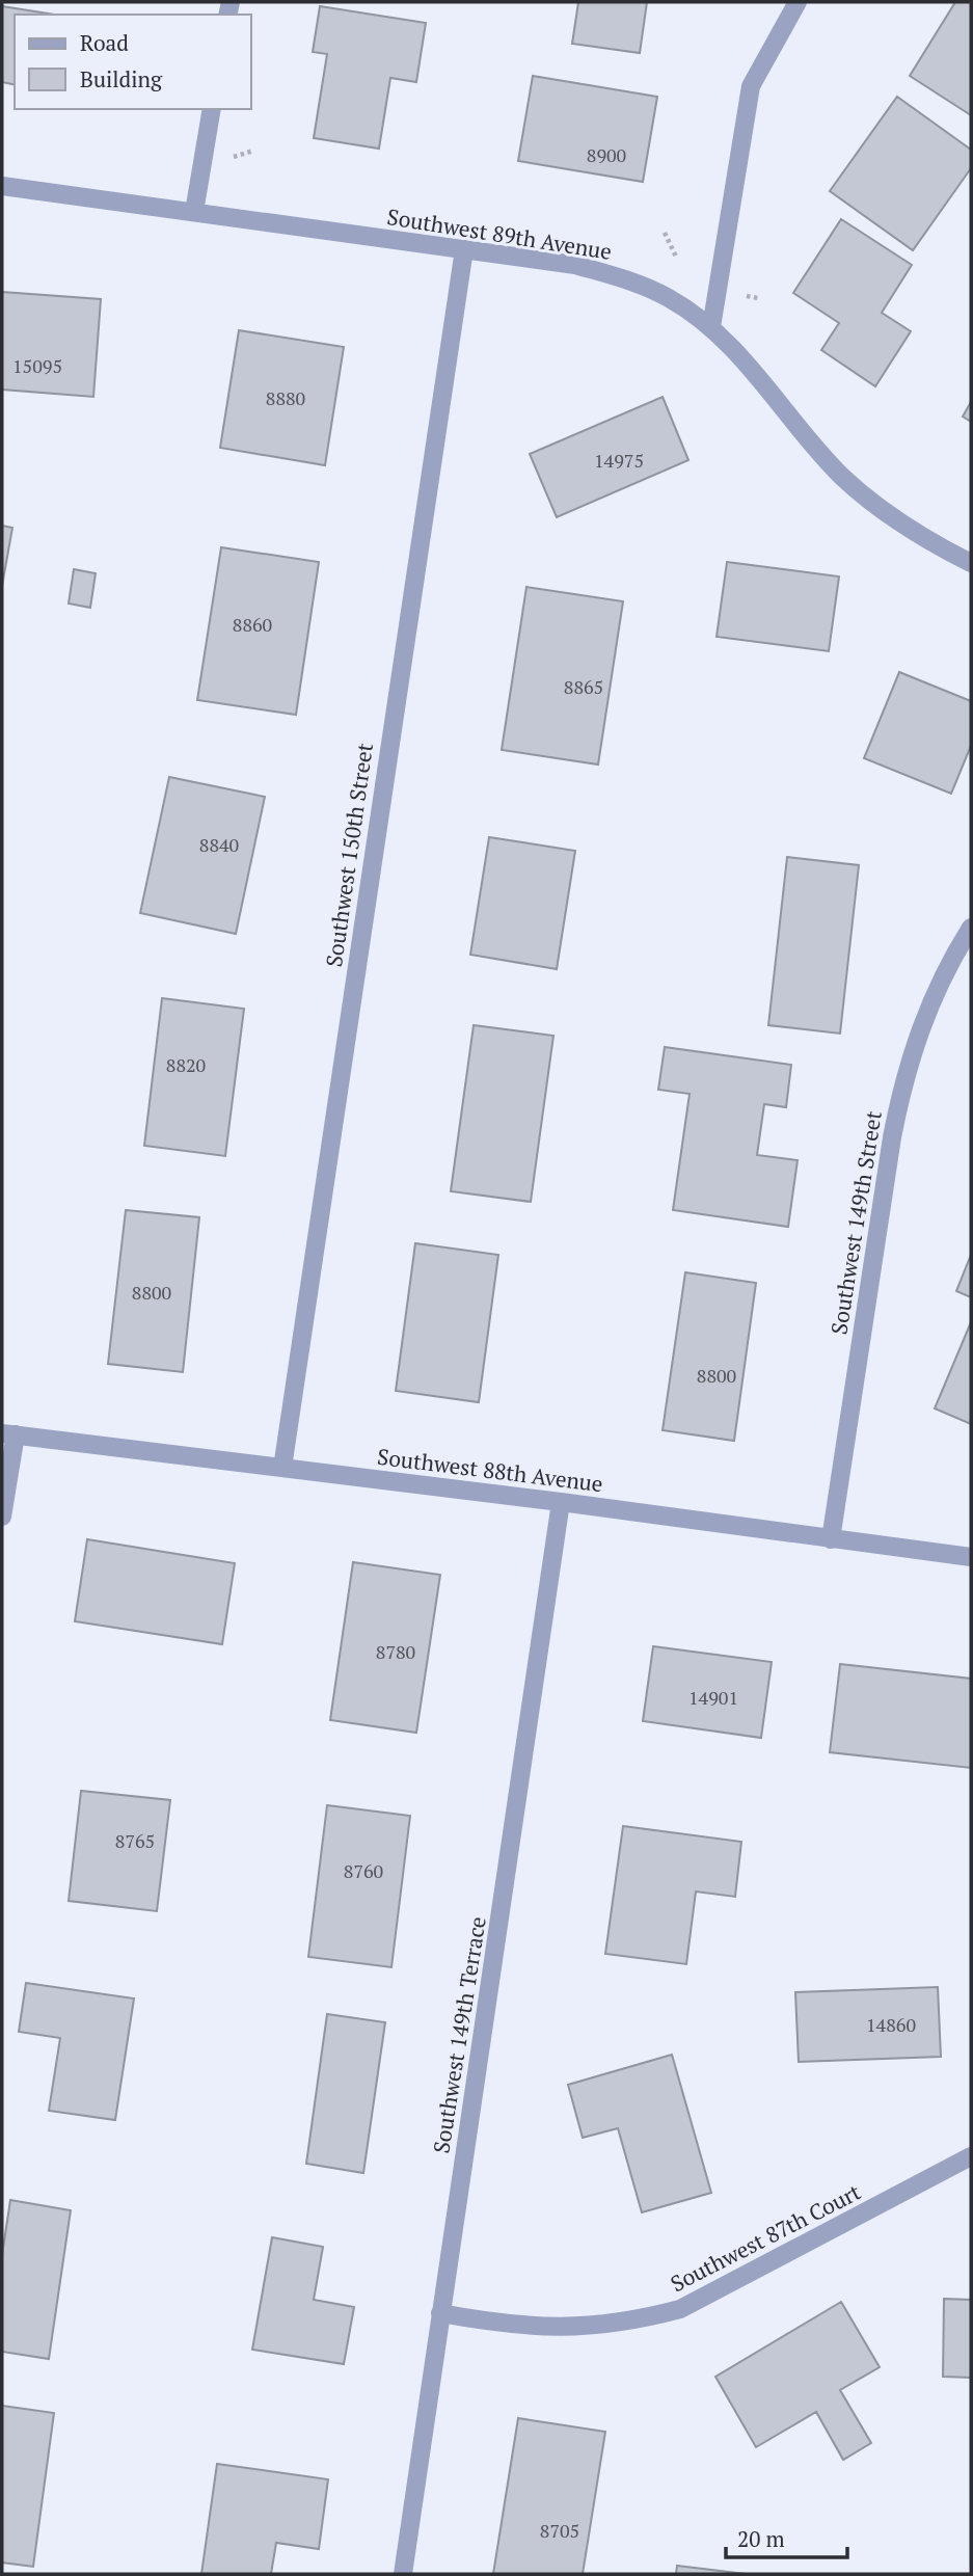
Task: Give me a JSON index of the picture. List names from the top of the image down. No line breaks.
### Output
{"streets":{"street":["Southwest 89th Avenue","Southwest 150th Street","Southwest 149th Street","Southwest 88th Avenue","Southwest 149th Terrace","Southwest 87th Court"]},"crossings":[["Southwest 89th Avenue","Southwest 150th Street"],["Southwest 150th Street","Southwest 88th Avenue"],["Southwest 149th Street","Southwest 88th Avenue"],["Southwest 88th Avenue","Southwest 149th Terrace"],["Southwest 149th Terrace","Southwest 87th Court"]],"house_numbers":["8900","15095","8880","14975","8860","8865","8840","8820","8800","8800","8780","14901","8765","8760","14860","8705"],"legend":["Road","Building"],"scale_bar":"20 m"}
